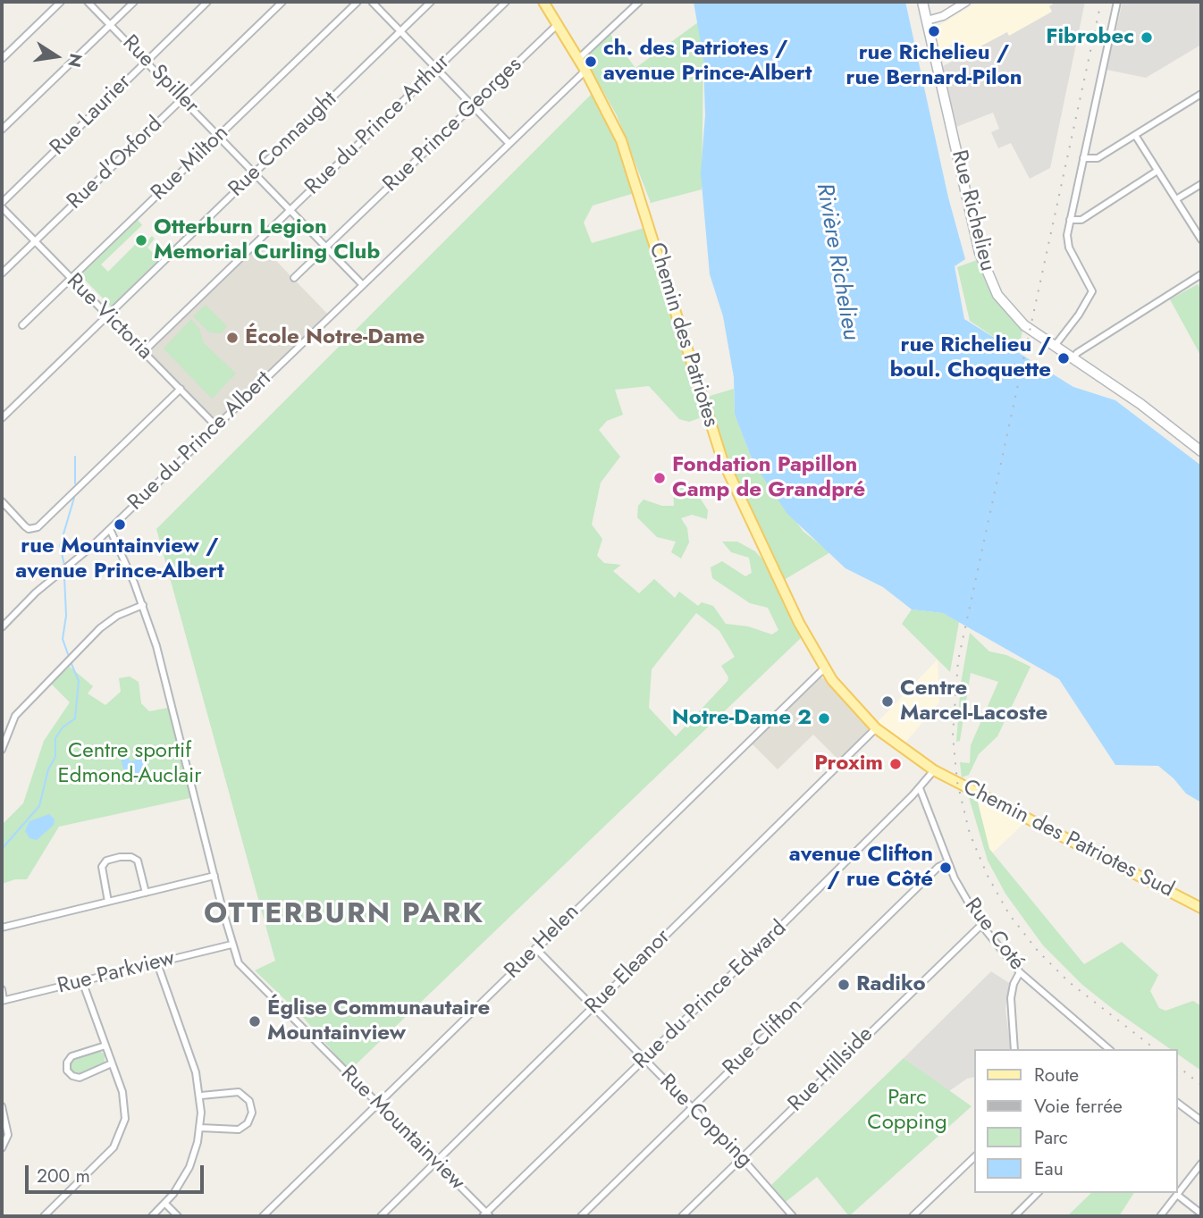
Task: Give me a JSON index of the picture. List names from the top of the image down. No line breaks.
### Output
{"streets":{"main road":["Rue Richelieu","Chemin des Patriotes","Chemin des Patriotes Sud"],"street":["Rue Spiller","Rue Laurier","Rue du Prince Arthur","Rue Prince Georges","Rue Connaught","Rue d'Oxford","Rue Milton","Rue Victoria","Rue du Prince Albert","Rue Coté","Rue Helen","Rue Eleanor","Rue Parkview","Rue du Prince Edward","Rue Clifton","Rue Hillside","Rue Copping","Rue Mountainview"]},"crossings":[["Rue Spiller","Rue Laurier"],["Rue Spiller","Rue du Prince Arthur"],["Rue Spiller","Rue Prince Georges"],["Rue Spiller","Rue Connaught"],["Rue Spiller","Rue d'Oxford"],["Rue Spiller","Rue Milton"],["Rue Spiller","Rue du Prince Albert"],["Rue du Prince Arthur","Rue Victoria"],["Rue Prince Georges","Chemin des Patriotes"],["Rue Connaught","Rue Victoria"],["Rue d'Oxford","Rue Victoria"],["Rue Milton","Rue Victoria"],["Rue Victoria","Rue du Prince Albert"],["Chemin des Patriotes","Rue du Prince Albert"],["Chemin des Patriotes","Chemin des Patriotes Sud"],["Chemin des Patriotes","Rue Helen"],["Chemin des Patriotes","Rue Eleanor"],["Chemin des Patriotes","Rue du Prince Edward"],["Rue du Prince Albert","Rue Mountainview"],["Chemin des Patriotes Sud","Rue du Prince Edward"],["Rue Coté","Rue du Prince Edward"],["Rue Coté","Rue Clifton"],["Rue Coté","Rue Hillside"],["Rue Helen","Rue Copping"],["Rue Helen","Rue Mountainview"],["Rue Eleanor","Rue Copping"],["Rue Eleanor","Rue Mountainview"],["Rue Parkview","Rue Mountainview"],["Rue du Prince Edward","Rue Copping"],["Rue du Prince Edward","Rue Mountainview"],["Rue Clifton","Rue Copping"],["Rue Hillside","Rue Copping"]],"districts":["OTTERBURN PARK"],"water":["Rivière Richelieu"],"parks":["Centre sportif Edmond-Auclair","Parc Copping"],"places":["rue Richelieu / rue Bernard-Pilon","Fibrobec","ch. des Patriotes / avenue Prince-Albert","Otterburn Legion Memorial Curling Club","École Notre-Dame","rue Richelieu / boul. Choquette","Fondation Papillon Camp de Grandpré","rue Mountainview / avenue Prince-Albert","Centre Marcel-Lacoste","Notre-Dame 2","Proxim","avenue Clifton / rue Côté","Radiko","Église Communautaire Mountainview"],"legend":["Route","Voie ferrée","Parc","Eau"],"scale_bar":"200 m","north":"right"}
